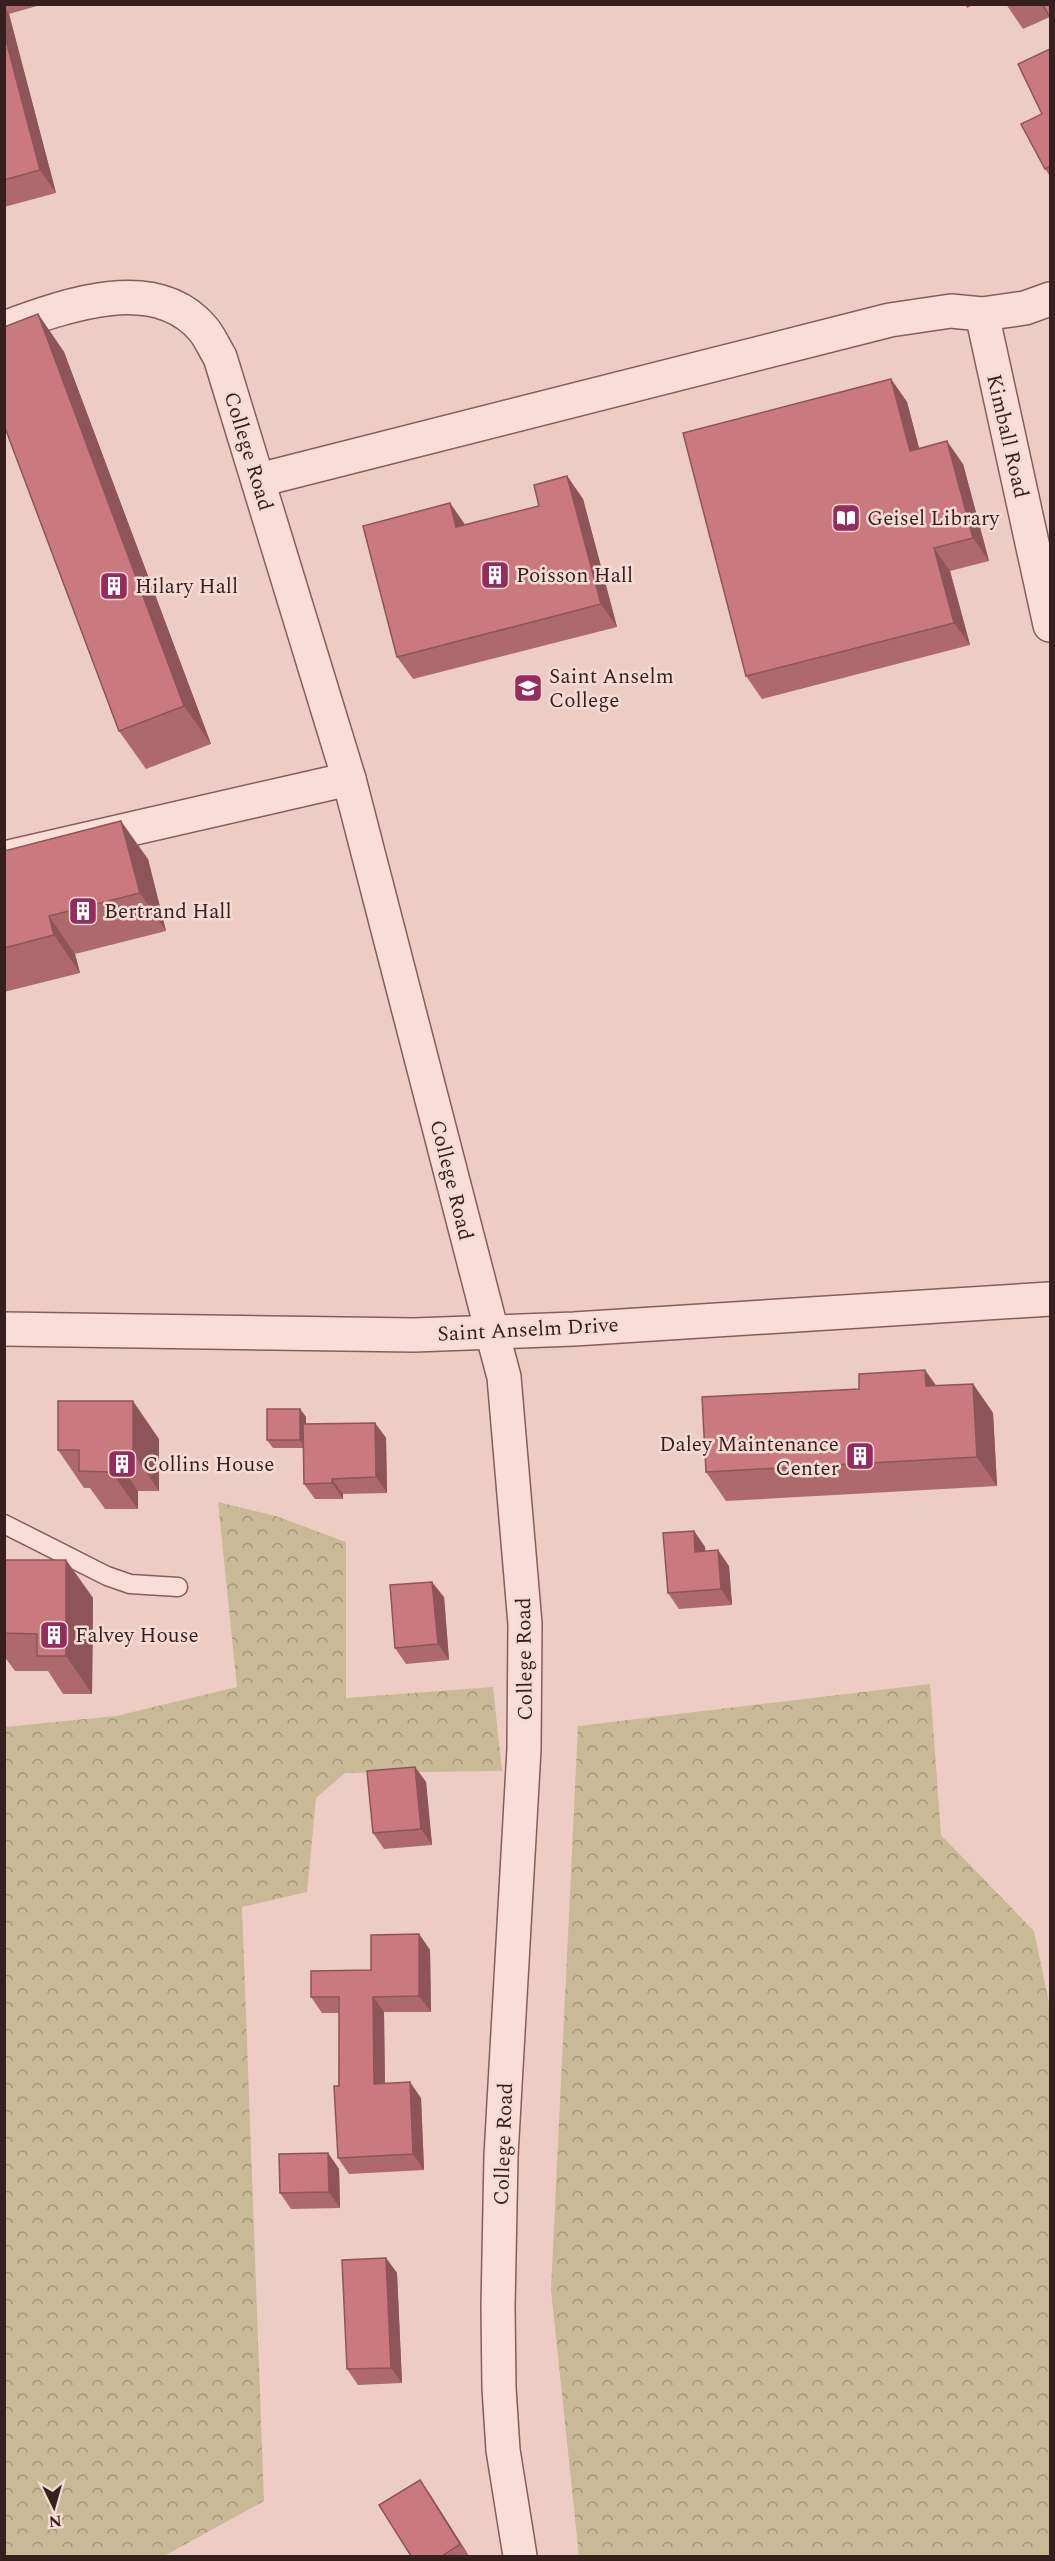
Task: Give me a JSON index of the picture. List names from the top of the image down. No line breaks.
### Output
{"streets":{"street":["Kimball Road","College Road","Saint Anselm Drive"]},"crossings":[["College Road","Saint Anselm Drive"]],"places":{"library":["Geisel Library"],"building":["Poisson Hall","Hilary Hall","Bertrand Hall","Daley Maintenance Center","Collins House","Falvey House"],"school or university":["Saint Anselm College"]},"north":"bottom"}
